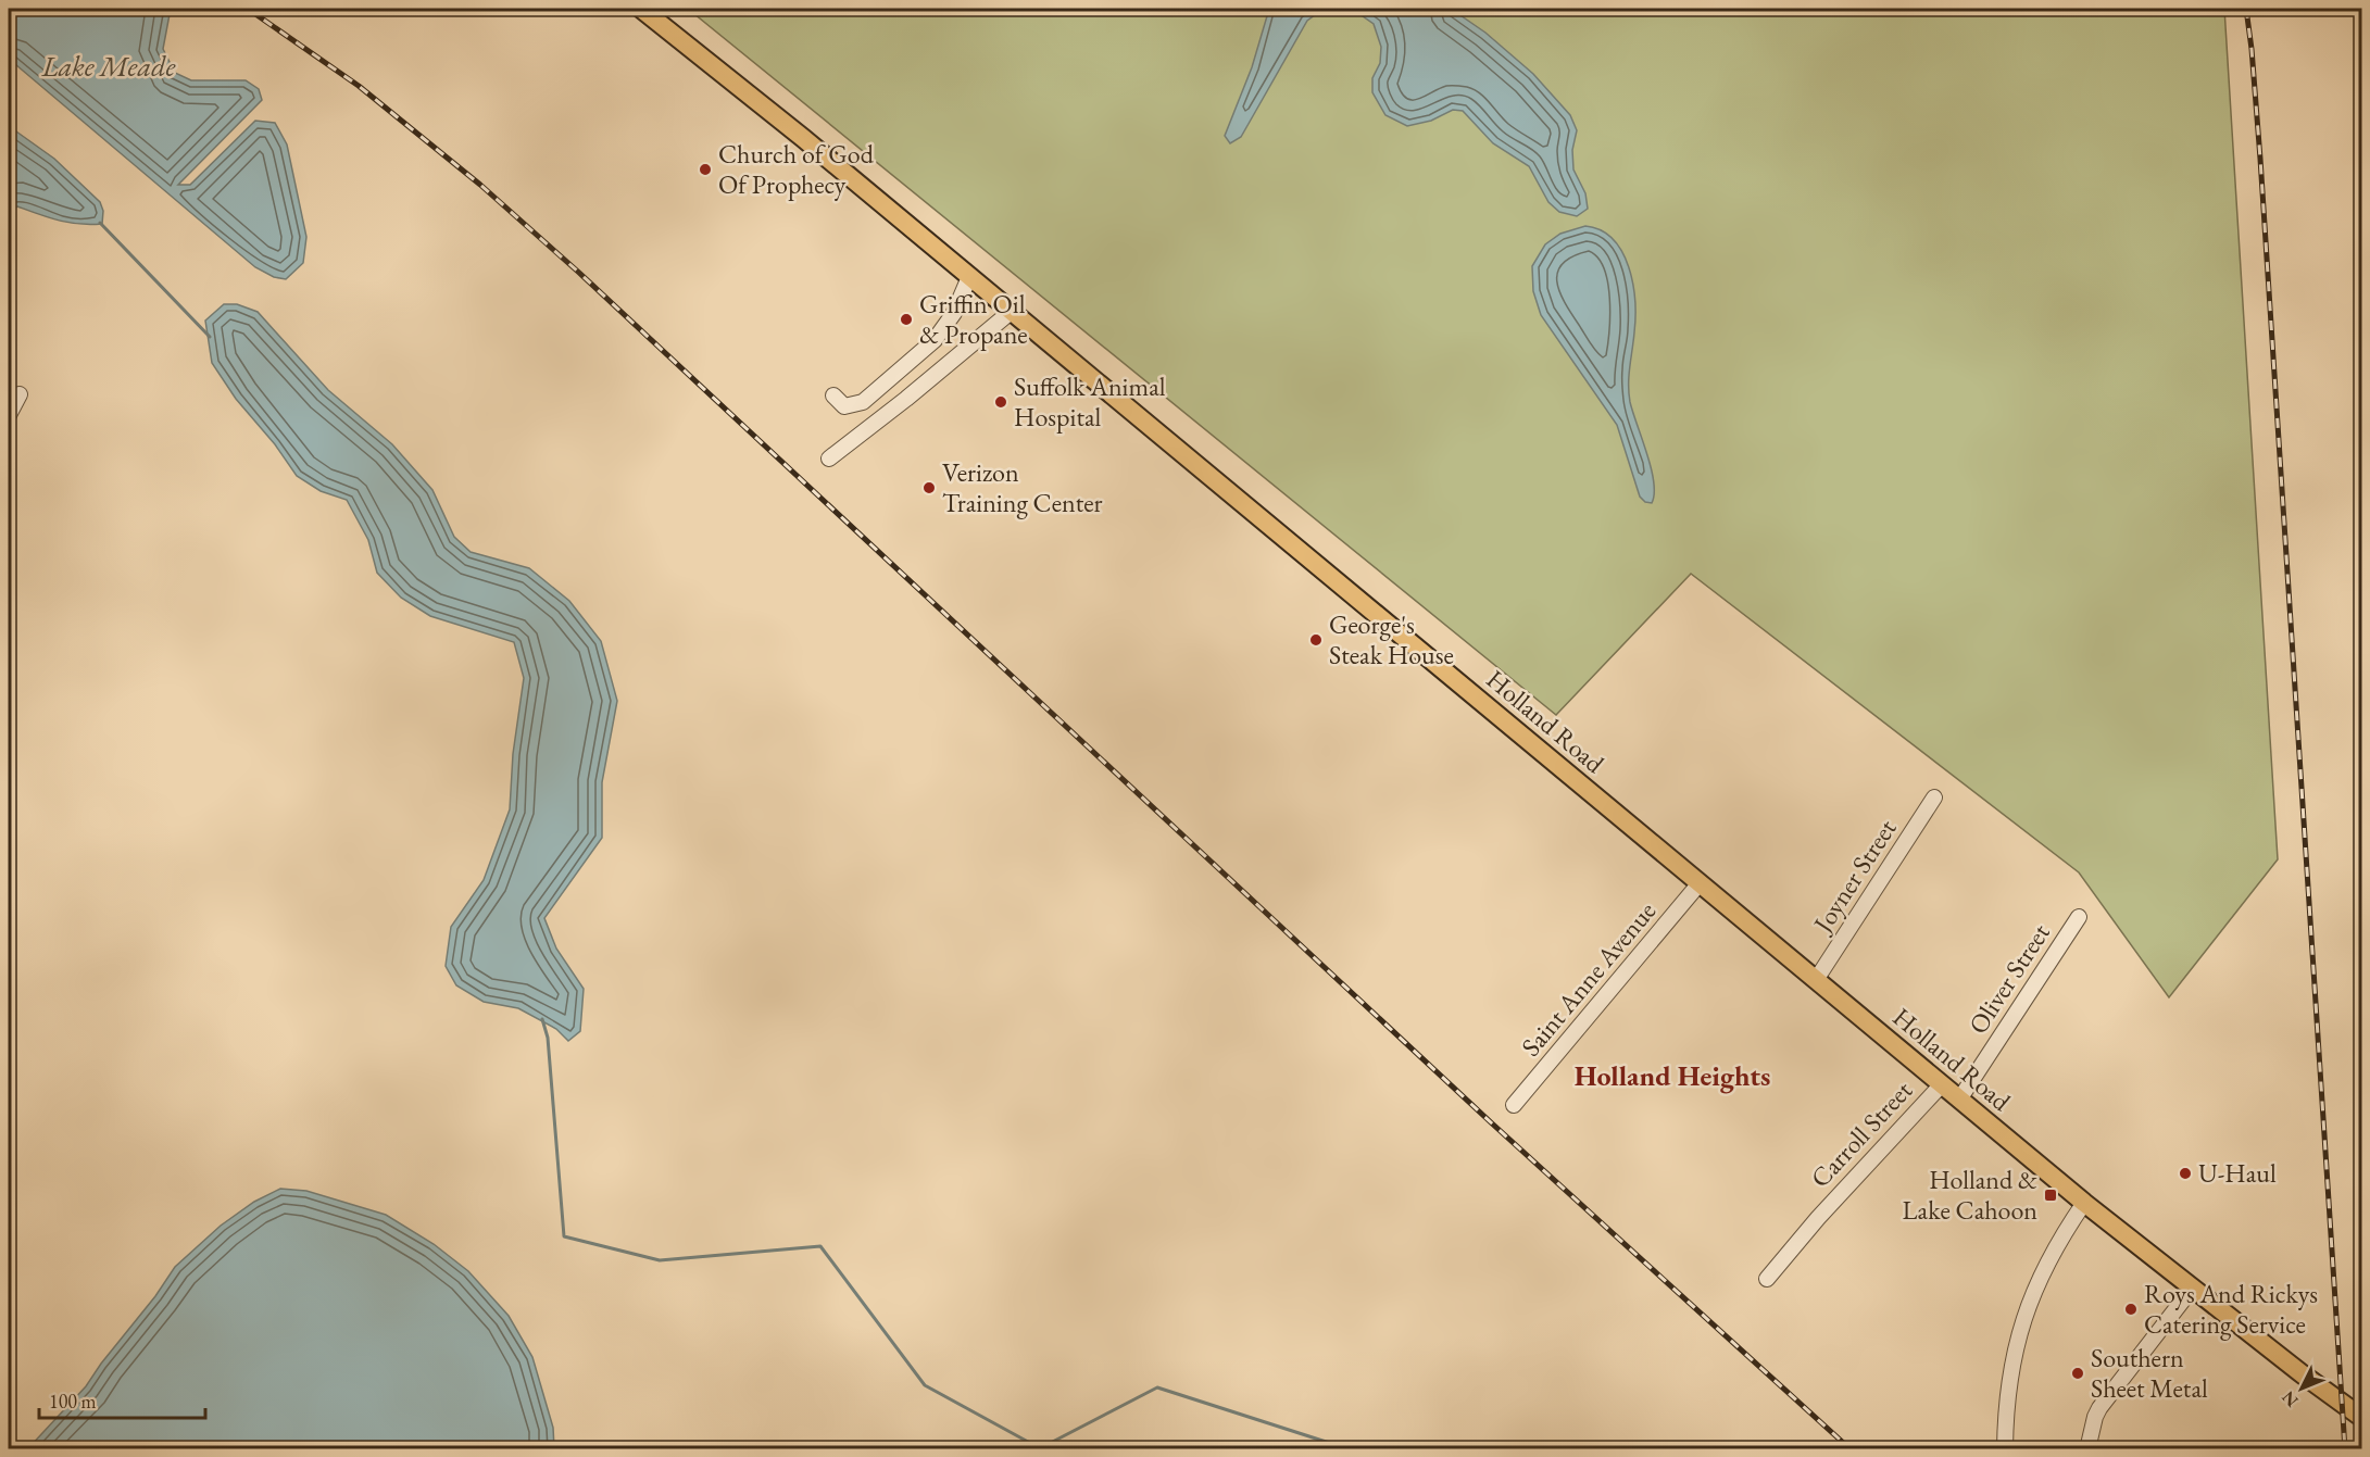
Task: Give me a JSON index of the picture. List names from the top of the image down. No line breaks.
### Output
{"streets":{"main road":["Holland Road"],"street":["Joyner Street","Saint Anne Avenue","Oliver Street","Carroll Street"]},"crossings":[["Holland Road","Joyner Street"],["Holland Road","Saint Anne Avenue"],["Holland Road","Oliver Street"],["Holland Road","Carroll Street"]],"districts":["Holland Heights"],"water":["Lake Meade"],"places":{"other":["Church of God Of Prophecy","Griffin Oil & Propane","Suffolk Animal Hospital","Verizon Training Center","George's Steak House","U-Haul","Roys And Rickys Catering Service","Southern Sheet Metal"],"transit":["Holland & Lake Cahoon"]},"scale_bar":"100 m","north":"bottom left"}
